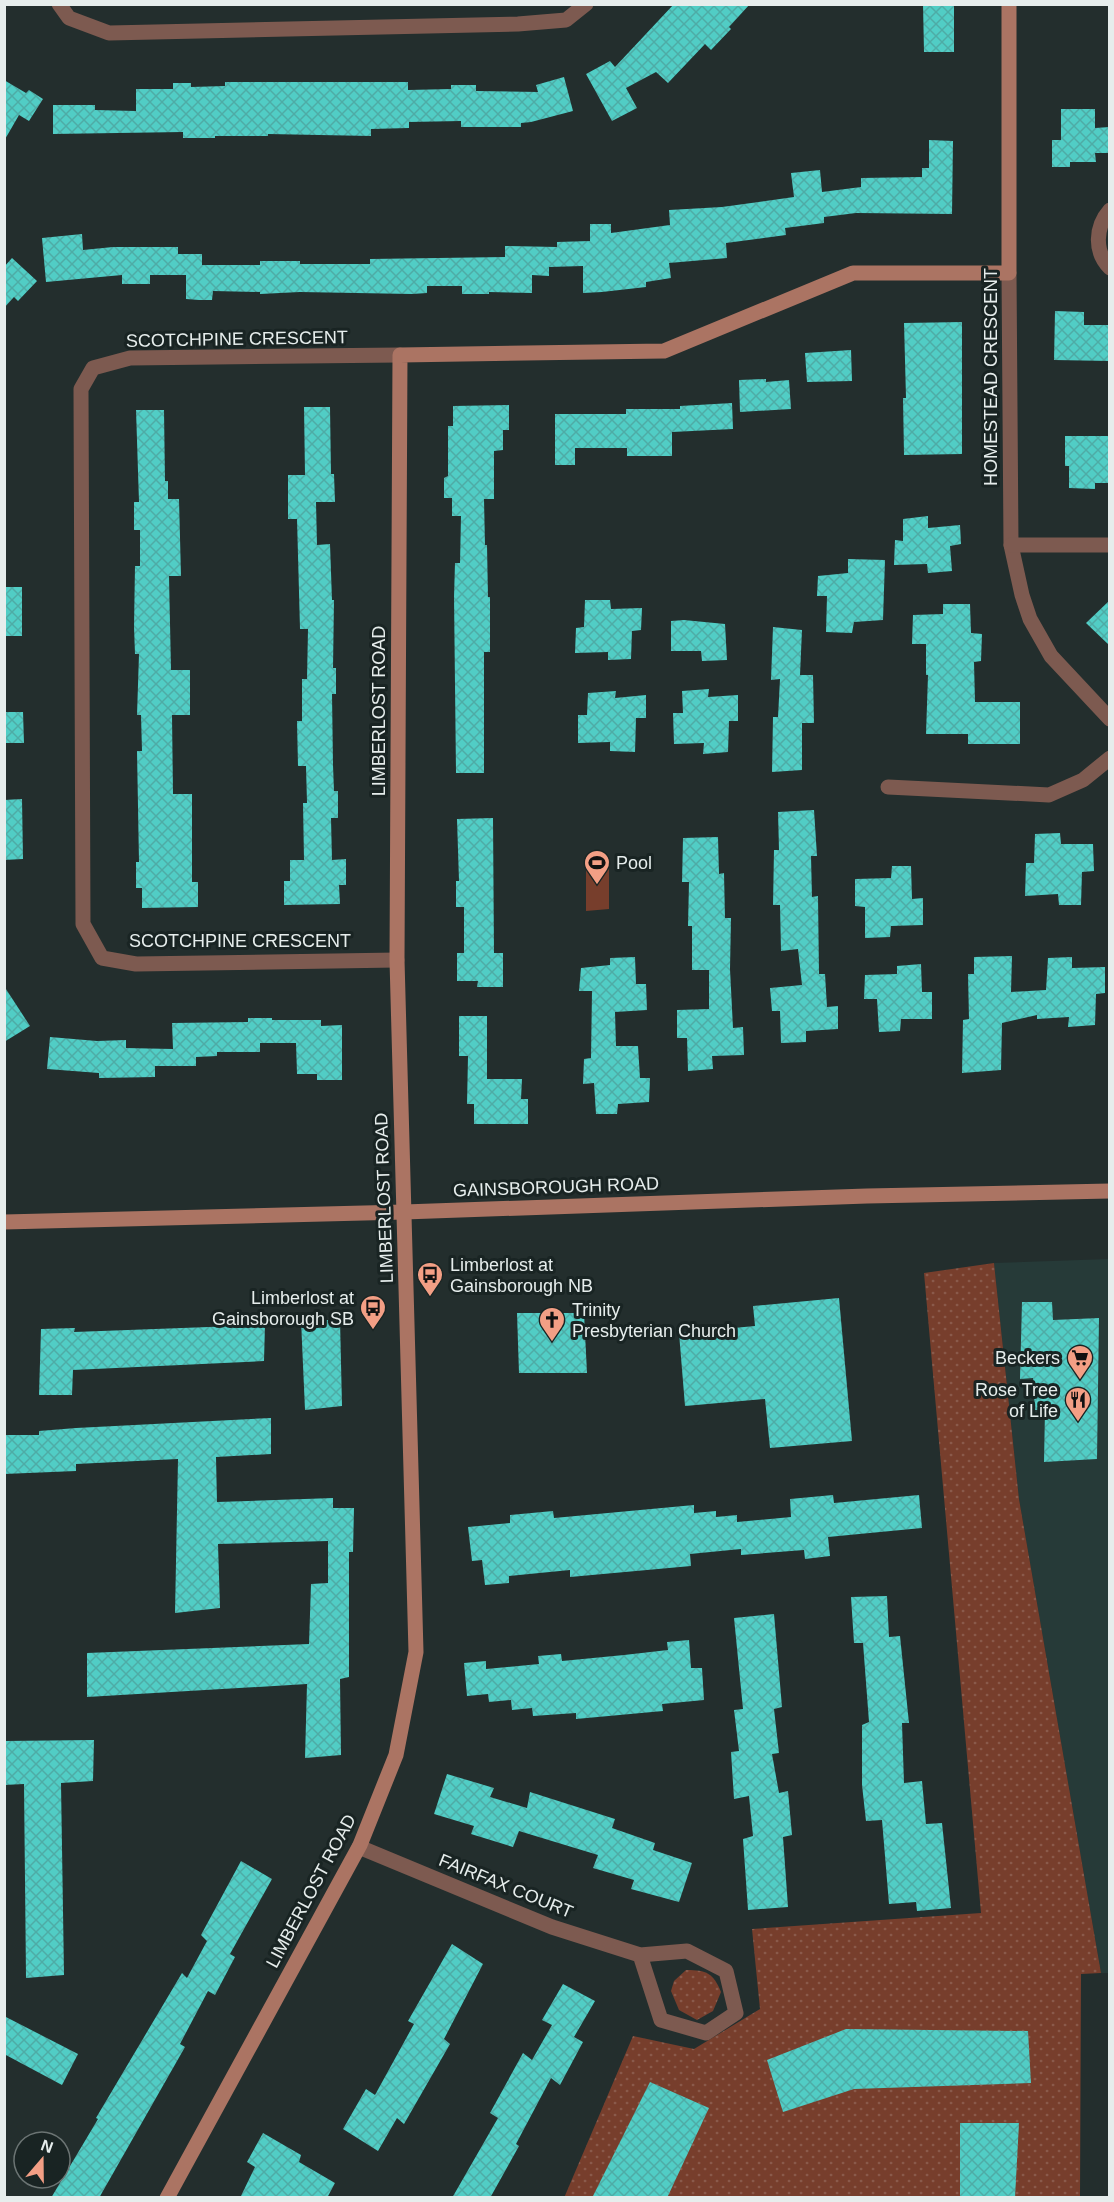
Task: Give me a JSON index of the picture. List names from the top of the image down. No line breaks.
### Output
{"streets":{"street":["SCOTCHPINE CRESCENT","HOMESTEAD CRESCENT","LIMBERLOST ROAD","GAINSBOROUGH ROAD","FAIRFAX COURT"]},"crossings":[["SCOTCHPINE CRESCENT","HOMESTEAD CRESCENT"],["SCOTCHPINE CRESCENT","LIMBERLOST ROAD"],["LIMBERLOST ROAD","GAINSBOROUGH ROAD"],["LIMBERLOST ROAD","FAIRFAX COURT"]],"places":{"sports":["Pool"],"bus stop":["Limberlost at Gainsborough NB","Limberlost at Gainsborough SB"],"church":["Trinity Presbyterian Church"],"supermarket":["Beckers"],"restaurant":["Rose Tree of Life"]},"north":"top"}
